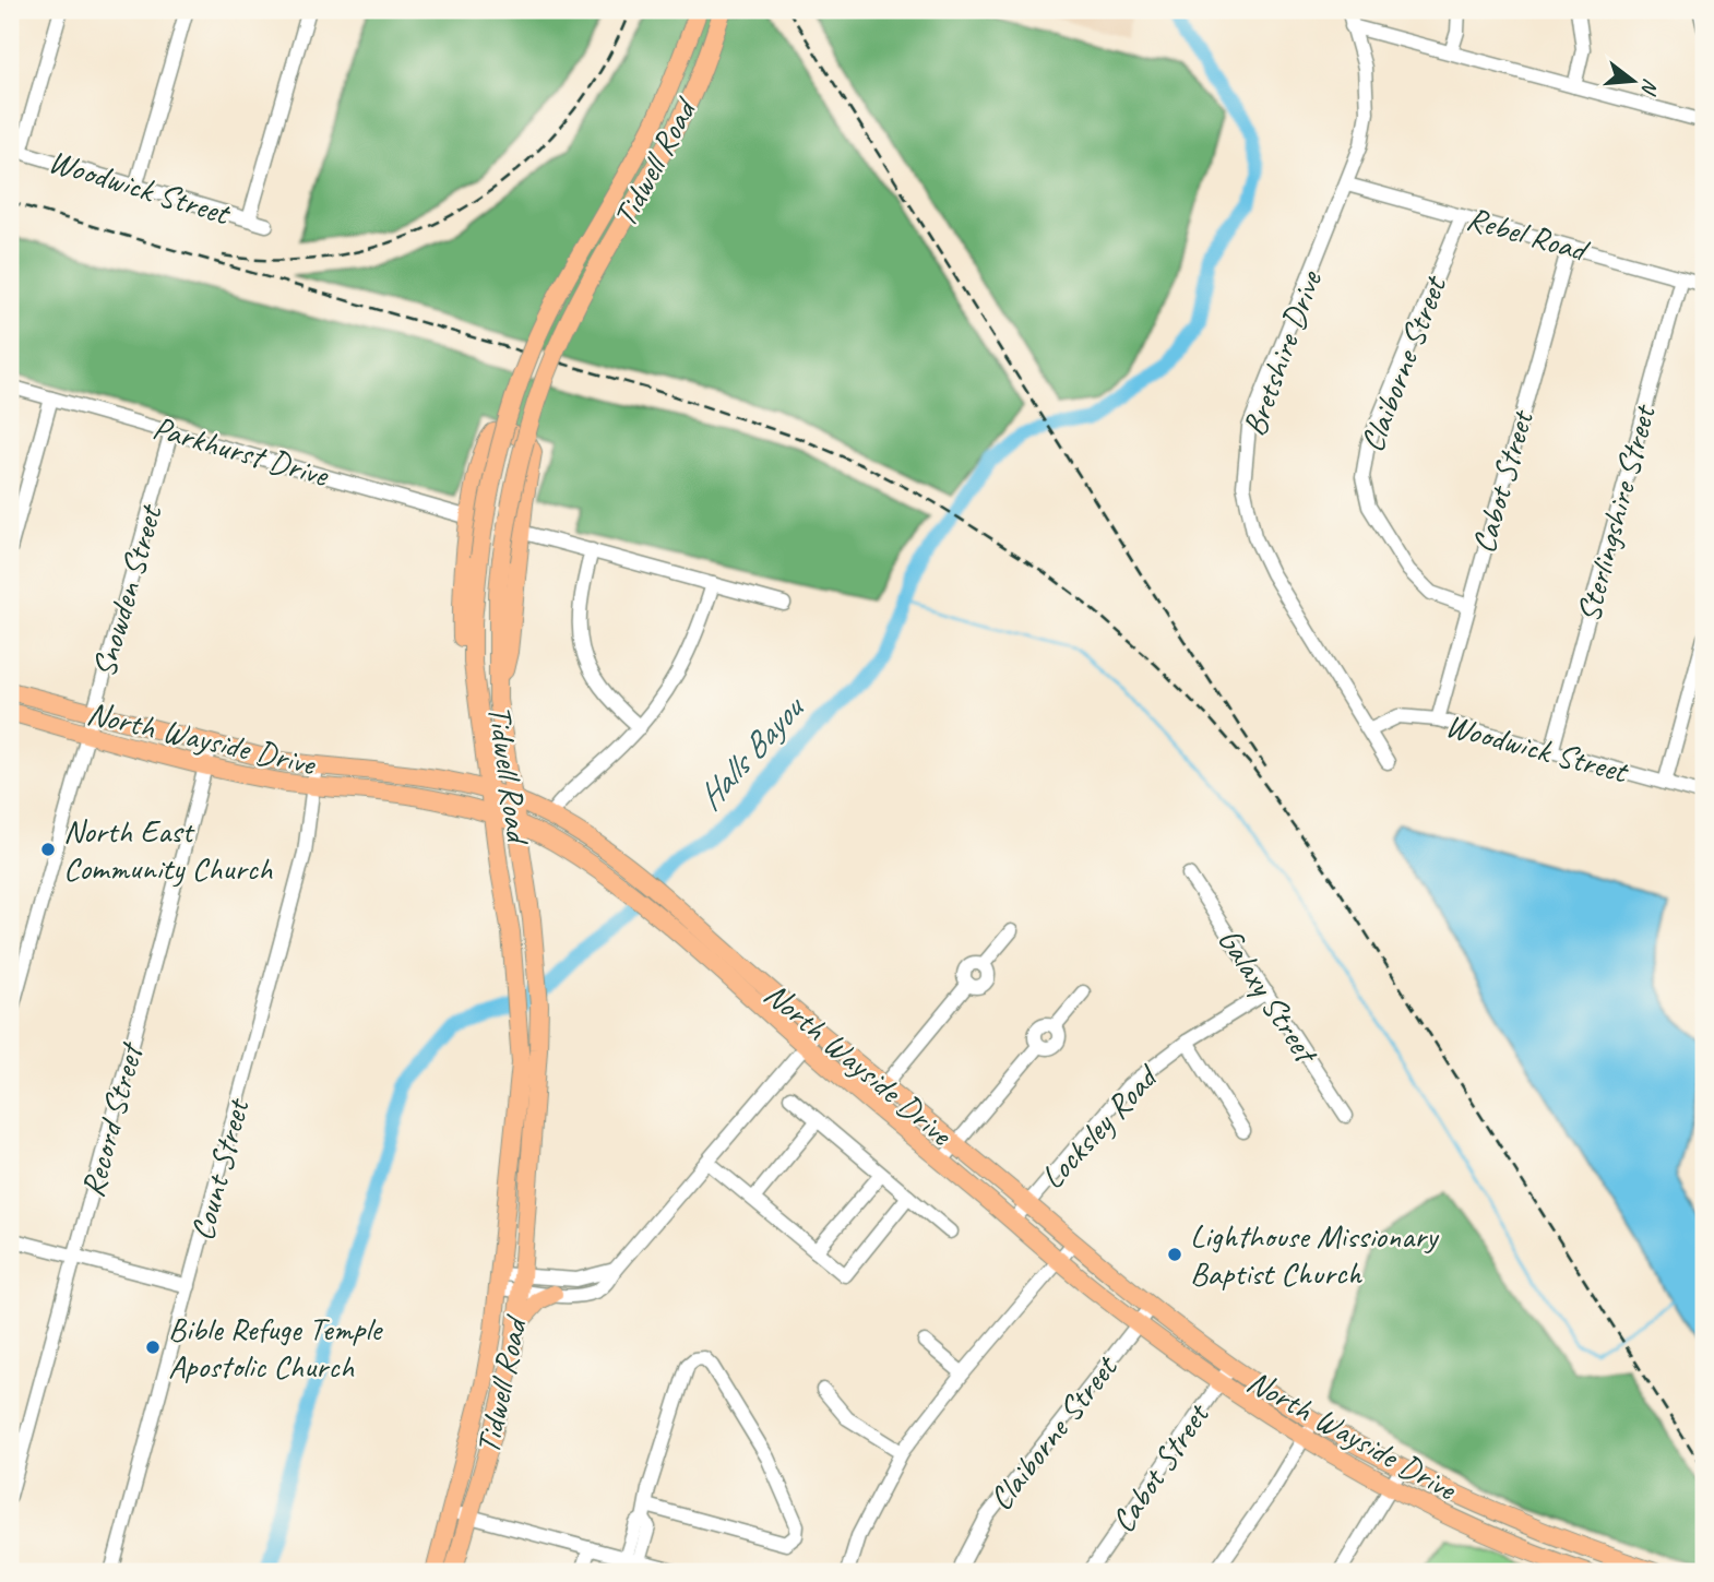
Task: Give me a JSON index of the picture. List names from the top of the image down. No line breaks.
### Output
{"streets":{"main road":["Tidwell Road","North Wayside Drive"],"street":["Woodwick Street","Rebel Road","Bretshire Drive","Claiborne Street","Parkhurst Drive","Cabot Street","Sterlingshire Street","Snowden Street","Galaxy Street","Record Street","Locksley Road","Count Street"]},"crossings":[["Tidwell Road","North Wayside Drive"],["Woodwick Street","Bretshire Drive"],["Woodwick Street","Cabot Street"],["Woodwick Street","Sterlingshire Street"],["Rebel Road","Bretshire Drive"],["Rebel Road","Claiborne Street"],["Rebel Road","Cabot Street"],["Rebel Road","Sterlingshire Street"],["Claiborne Street","Cabot Street"],["Claiborne Street","North Wayside Drive"],["Parkhurst Drive","Snowden Street"],["Cabot Street","North Wayside Drive"],["Snowden Street","North Wayside Drive"],["North Wayside Drive","Record Street"],["North Wayside Drive","Locksley Road"],["North Wayside Drive","Count Street"],["Galaxy Street","Locksley Road"]],"water":["Halls Bayou"],"places":["North East Community Church","Lighthouse Missionary Baptist Church","Bible Refuge Temple Apostolic Church"],"north":"right"}
